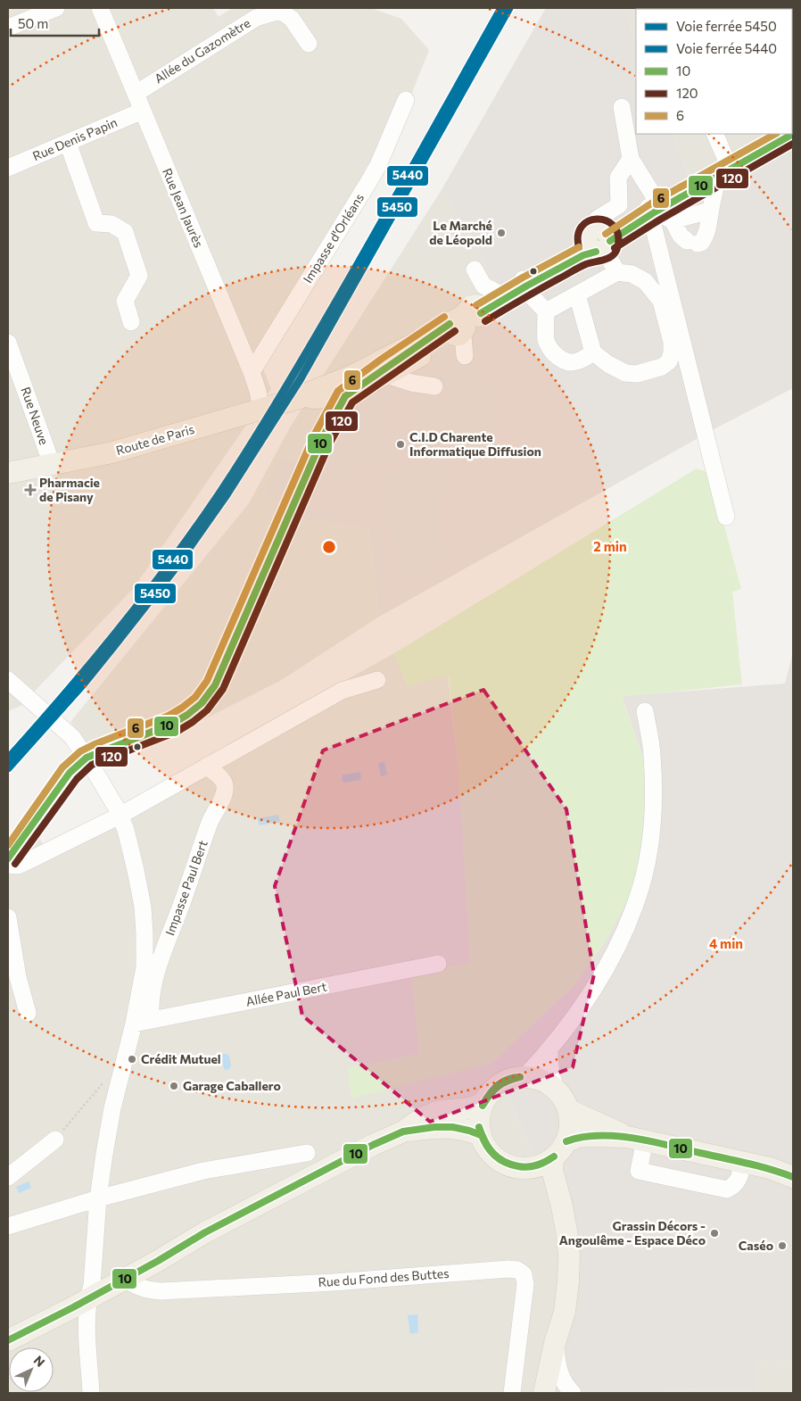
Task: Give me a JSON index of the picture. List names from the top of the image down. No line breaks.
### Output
{"streets":{"main road":["Route de Paris"],"street":["Allée du Gazomètre","Rue Denis Papin","Rue Jean Jaurès","Impasse d'Orléans","Rue Neuve","Impasse Paul Bert","Allée Paul Bert","Rue du Fond des Buttes"]},"crossings":[["Allée du Gazomètre","Rue Jean Jaurès"],["Rue Denis Papin","Rue Jean Jaurès"],["Rue Jean Jaurès","Impasse d'Orléans"],["Rue Jean Jaurès","Route de Paris"],["Rue Neuve","Route de Paris"],["Impasse Paul Bert","Allée Paul Bert"]],"places":{"other":["Le Marché de Léopold","C.I.D Charente Informatique Diffusion","Crédit Mutuel","Garage Caballero","Grassin Décors - Angoulême - Espace Déco","Caséo"],"health":["Pharmacie de Pisany"]},"lines":["rail line 5450","rail line 5440","transit line 10","transit line 6","transit line 120"],"legend":["Voie ferrée 5450","Voie ferrée 5440","10","120","6"],"scale_bar":"50 m","north":"top right","rings":["2 min","4 min"]}
